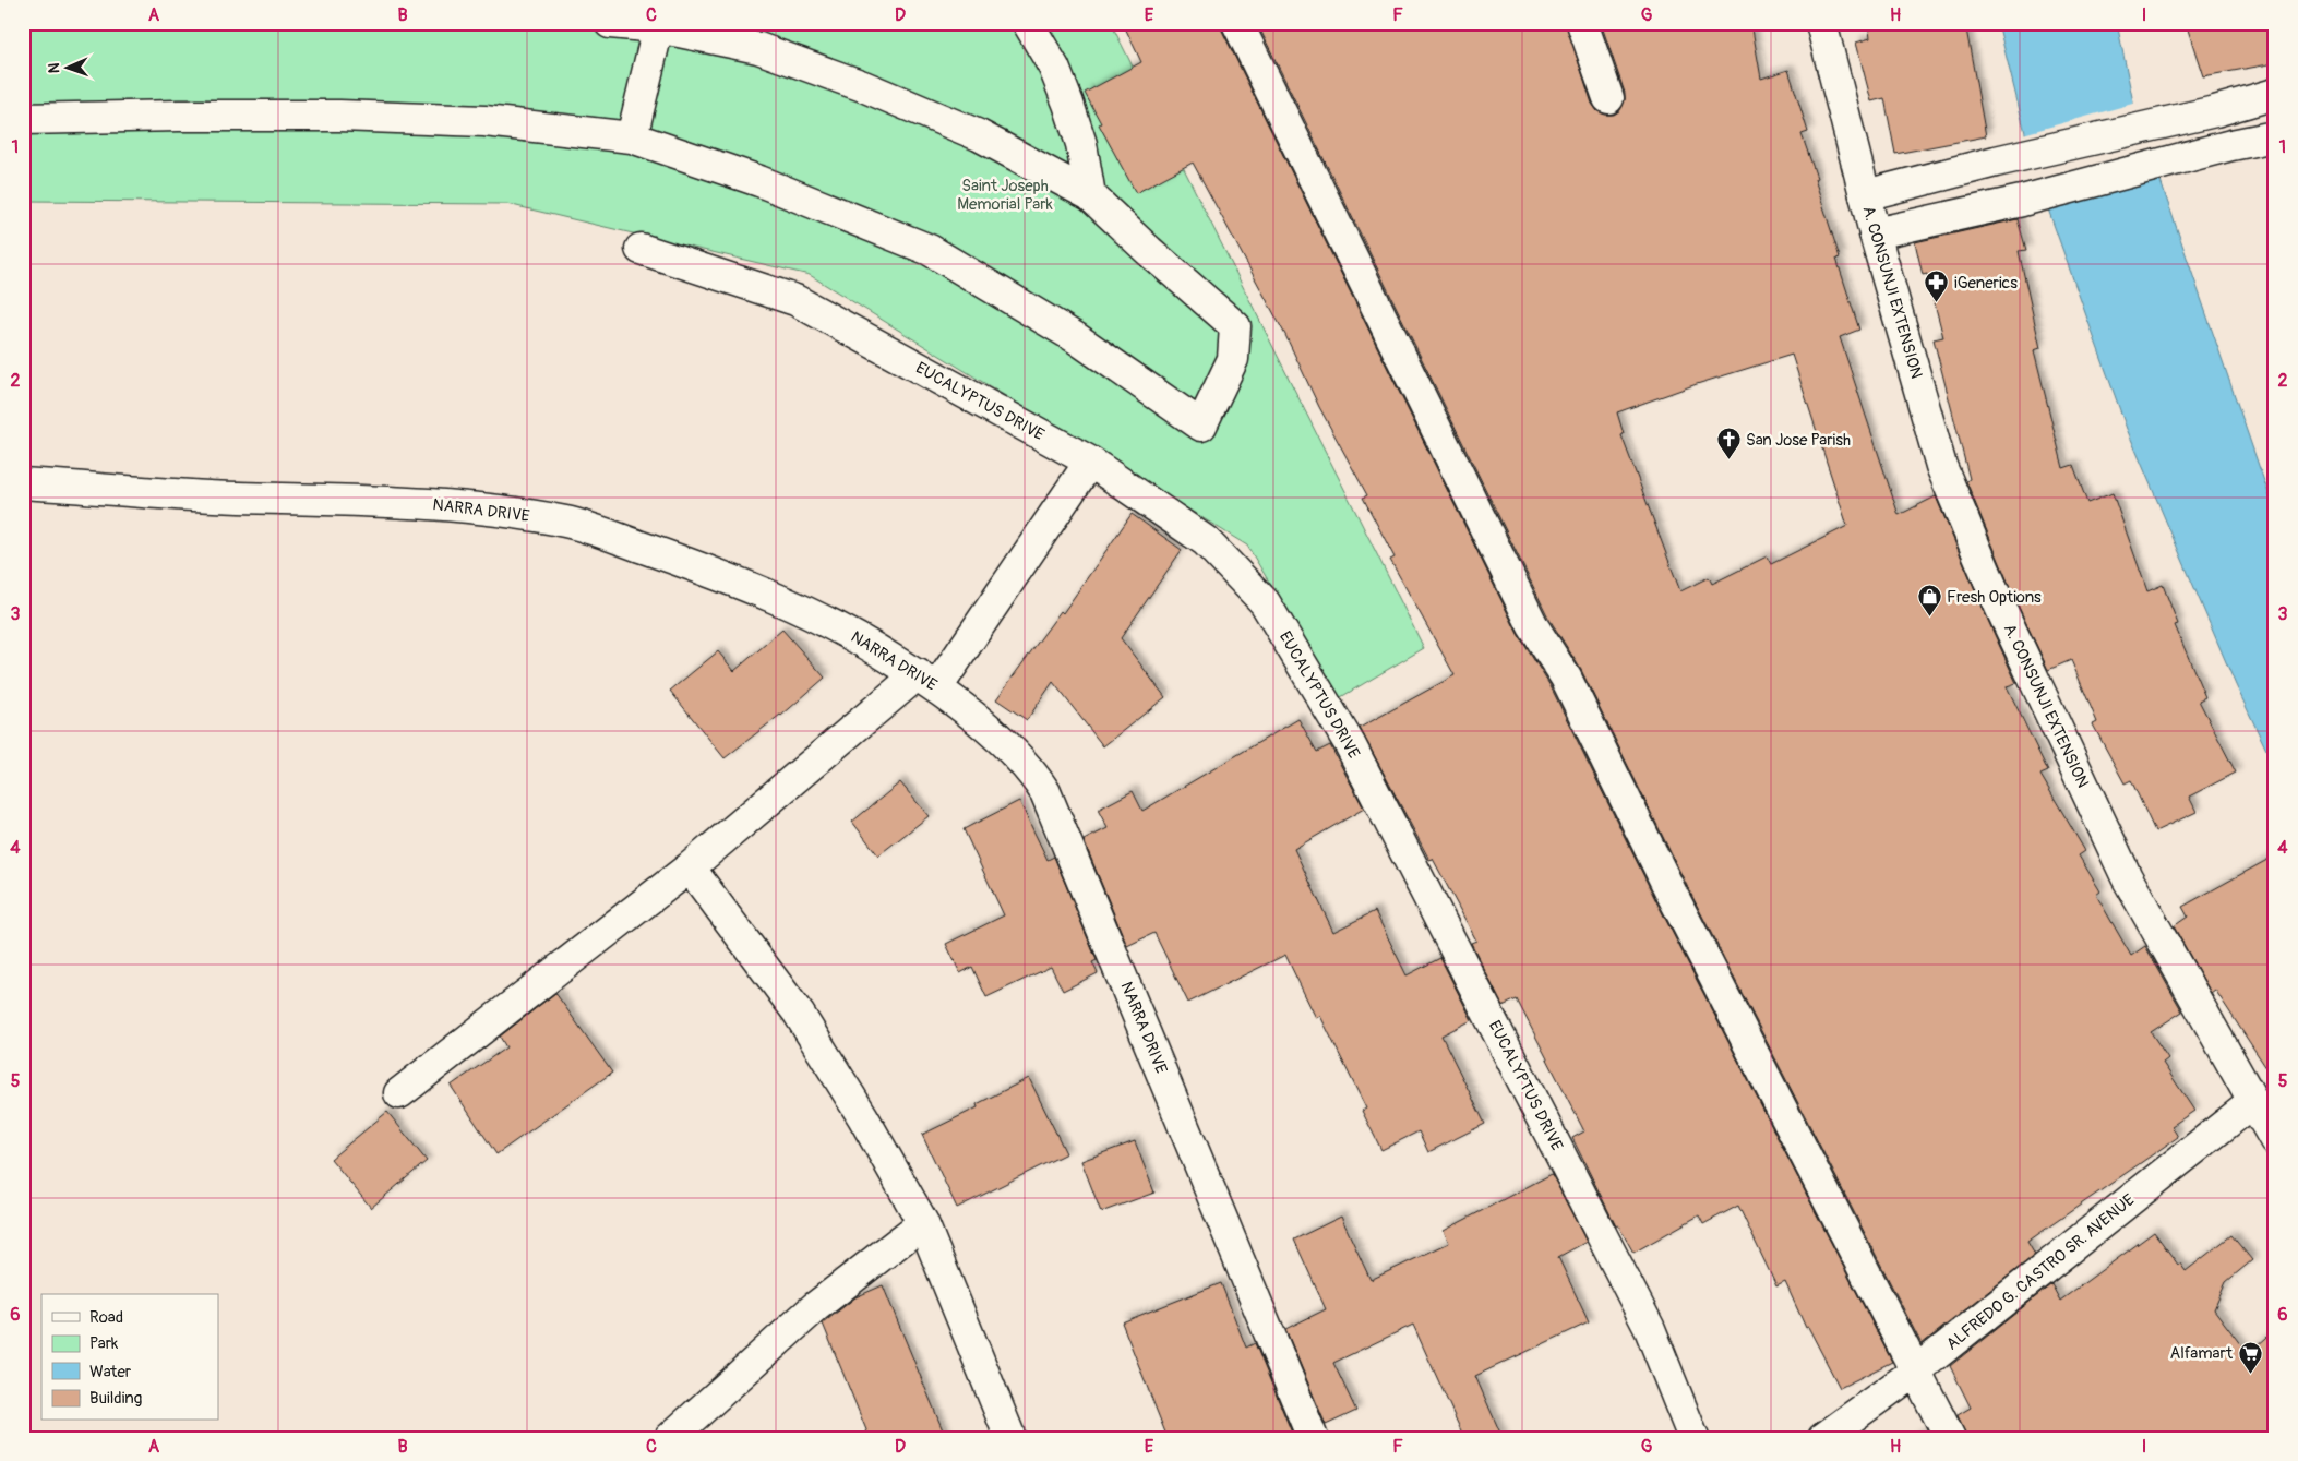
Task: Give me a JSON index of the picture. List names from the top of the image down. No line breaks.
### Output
{"streets":{"street":["A. CONSUNJI EXTENSION","EUCALYPTUS DRIVE","NARRA DRIVE","ALFREDO G. CASTRO SR. AVENUE"]},"crossings":[["A. CONSUNJI EXTENSION","ALFREDO G. CASTRO SR. AVENUE"]],"parks":["Saint Joseph Memorial Park"],"places":{"pharmacy":["iGenerics"],"church":["San Jose Parish"],"shop":["Fresh Options"],"supermarket":["Alfamart"]},"legend":["Road","Park","Water","Building"],"north":"left","grid":{"columns":["A","B","C","D","E","F","G","H","I"],"rows":["1","2","3","4","5","6"]}}
